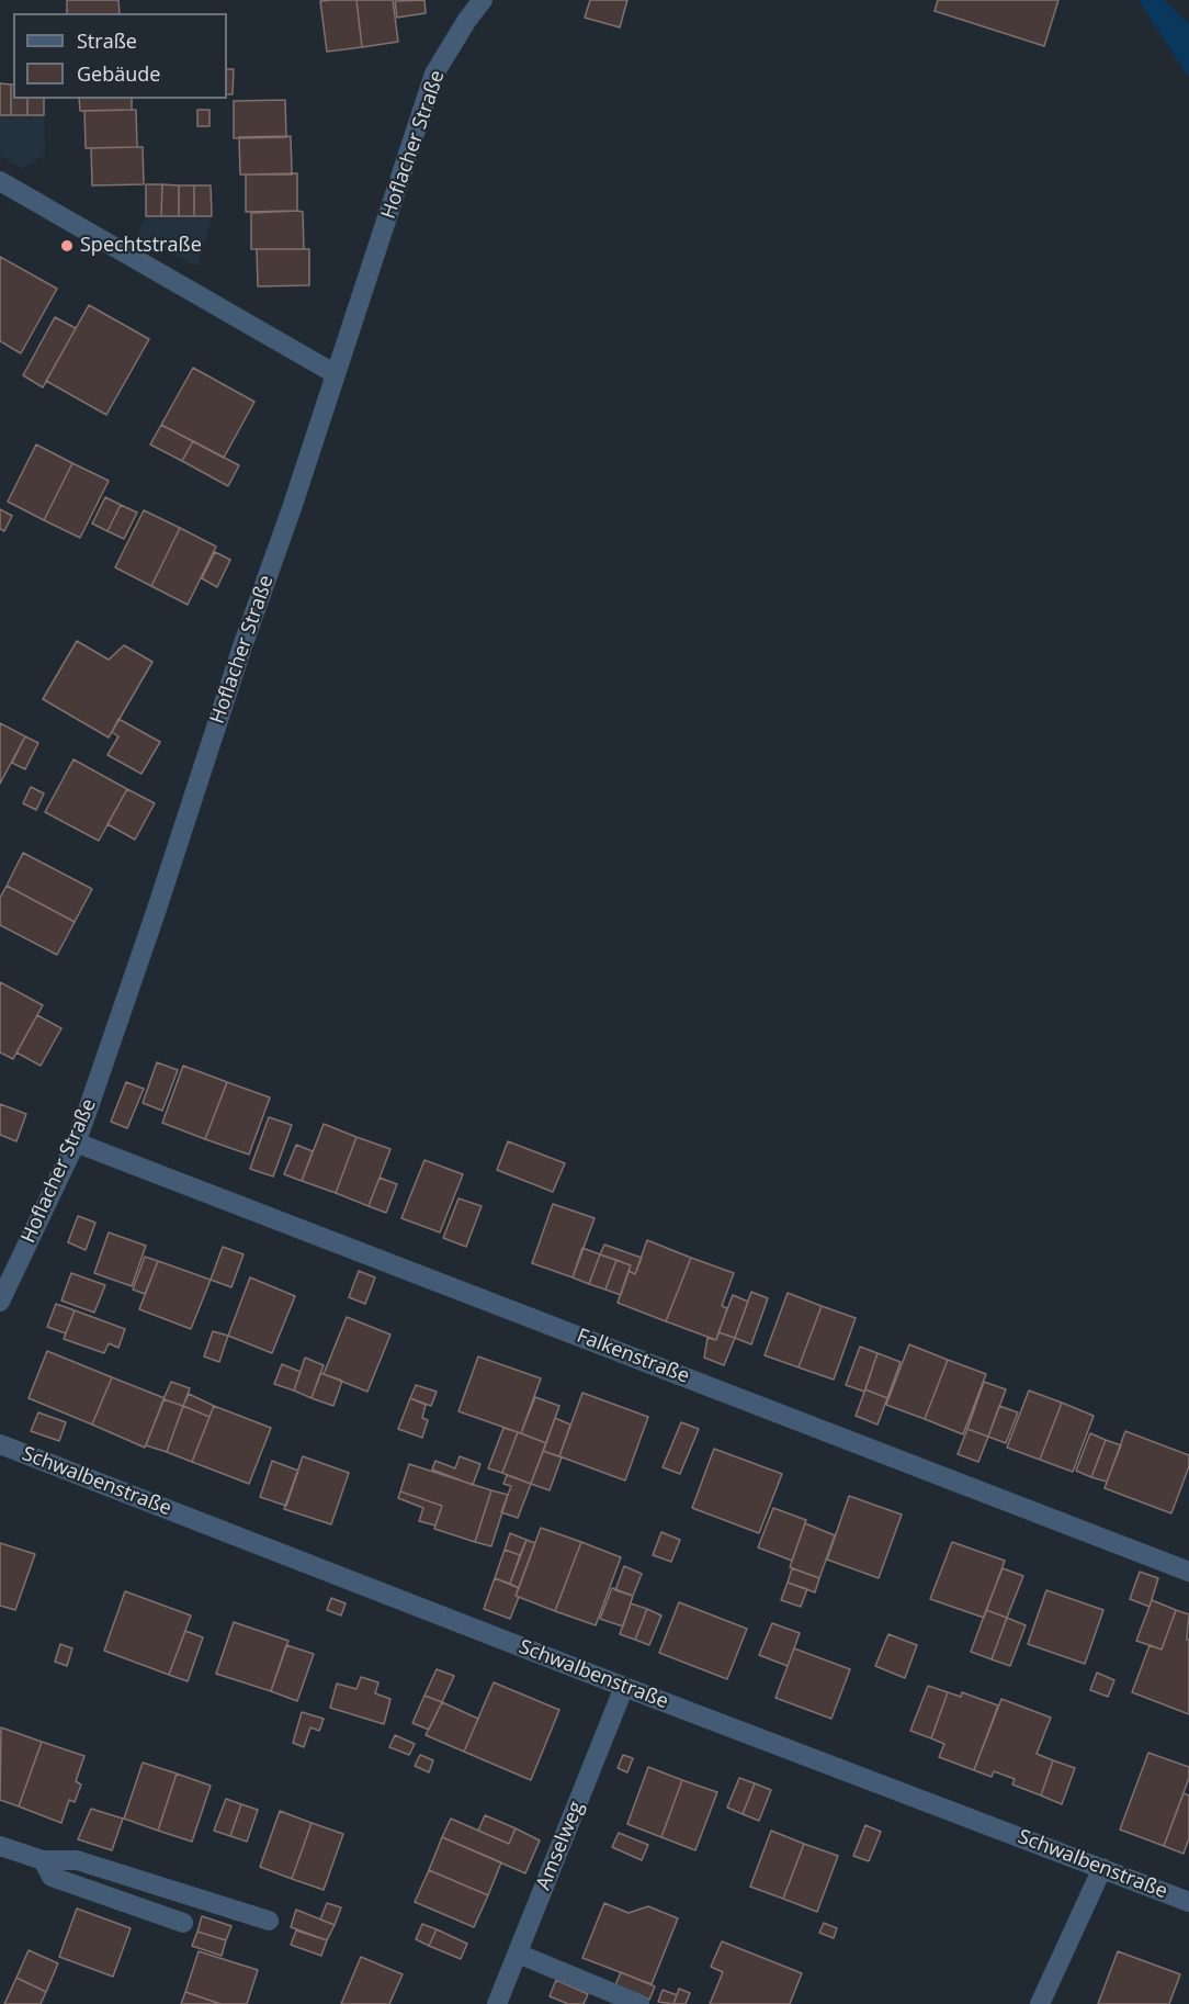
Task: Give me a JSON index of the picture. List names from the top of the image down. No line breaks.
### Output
{"streets":{"street":["Hoflacher Straße","Falkenstraße","Schwalbenstraße","Amselweg"]},"crossings":[["Hoflacher Straße","Falkenstraße"],["Schwalbenstraße","Amselweg"]],"places":["Spechtstraße"],"legend":["Straße","Gebäude"]}
